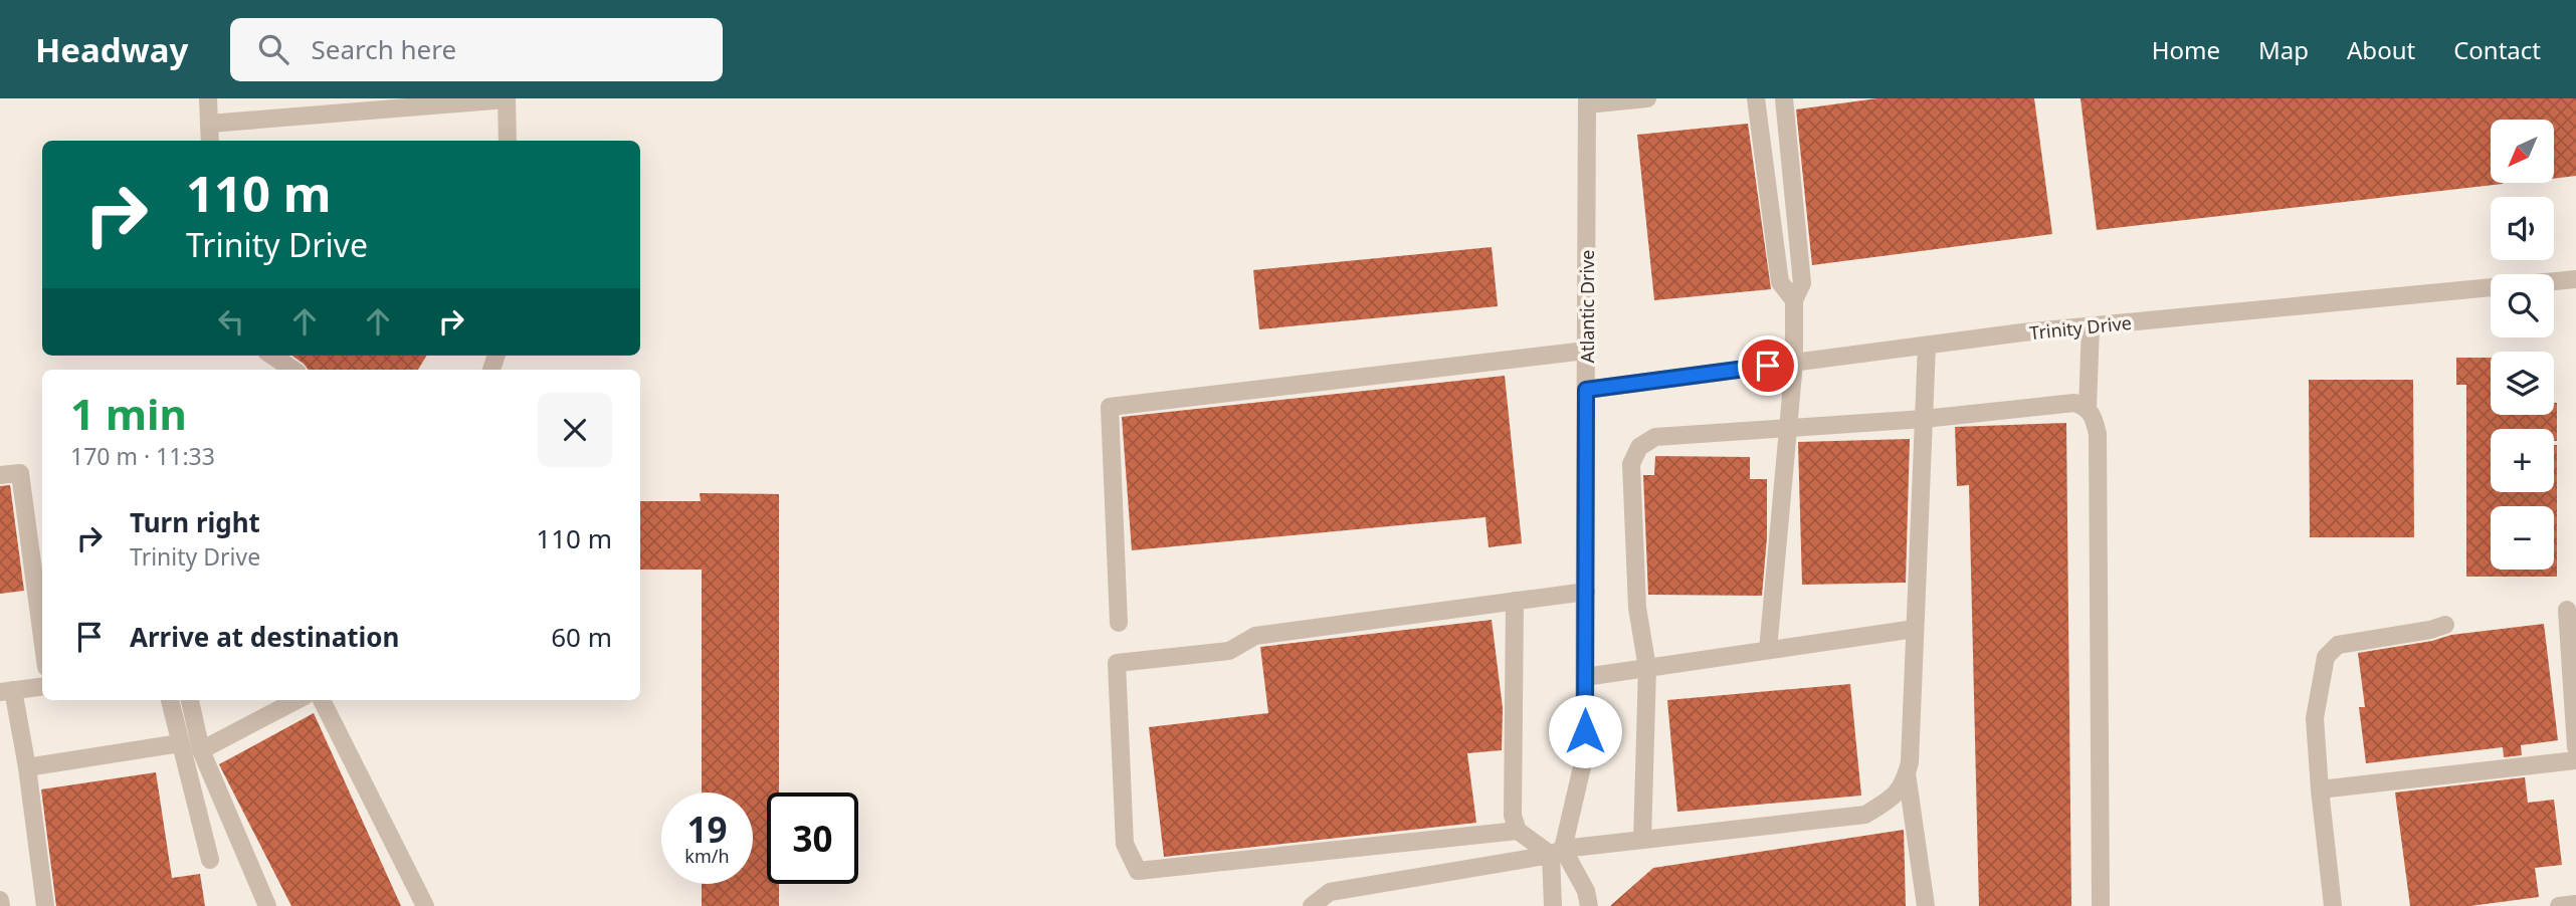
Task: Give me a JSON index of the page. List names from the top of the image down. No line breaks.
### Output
{"streets":{"street":["Atlantic Drive","Trinity Drive"]},"crossings":[["Atlantic Drive","Trinity Drive"]],"north":"bottom left","page":{"header":"Headway","search":"Search here","nav":["Home","Map","About","Contact"],"map_buttons":["+","−"],"turn":["110 m","Trinity Drive"],"heading":["1 min","170 m · 11:33"],"list":[{"name":"Turn right","note":"Trinity Drive","value":"110 m"},{"name":"Arrive at destination","value":"60 m"}],"speed":"19 km/h","limit":"30"}}
